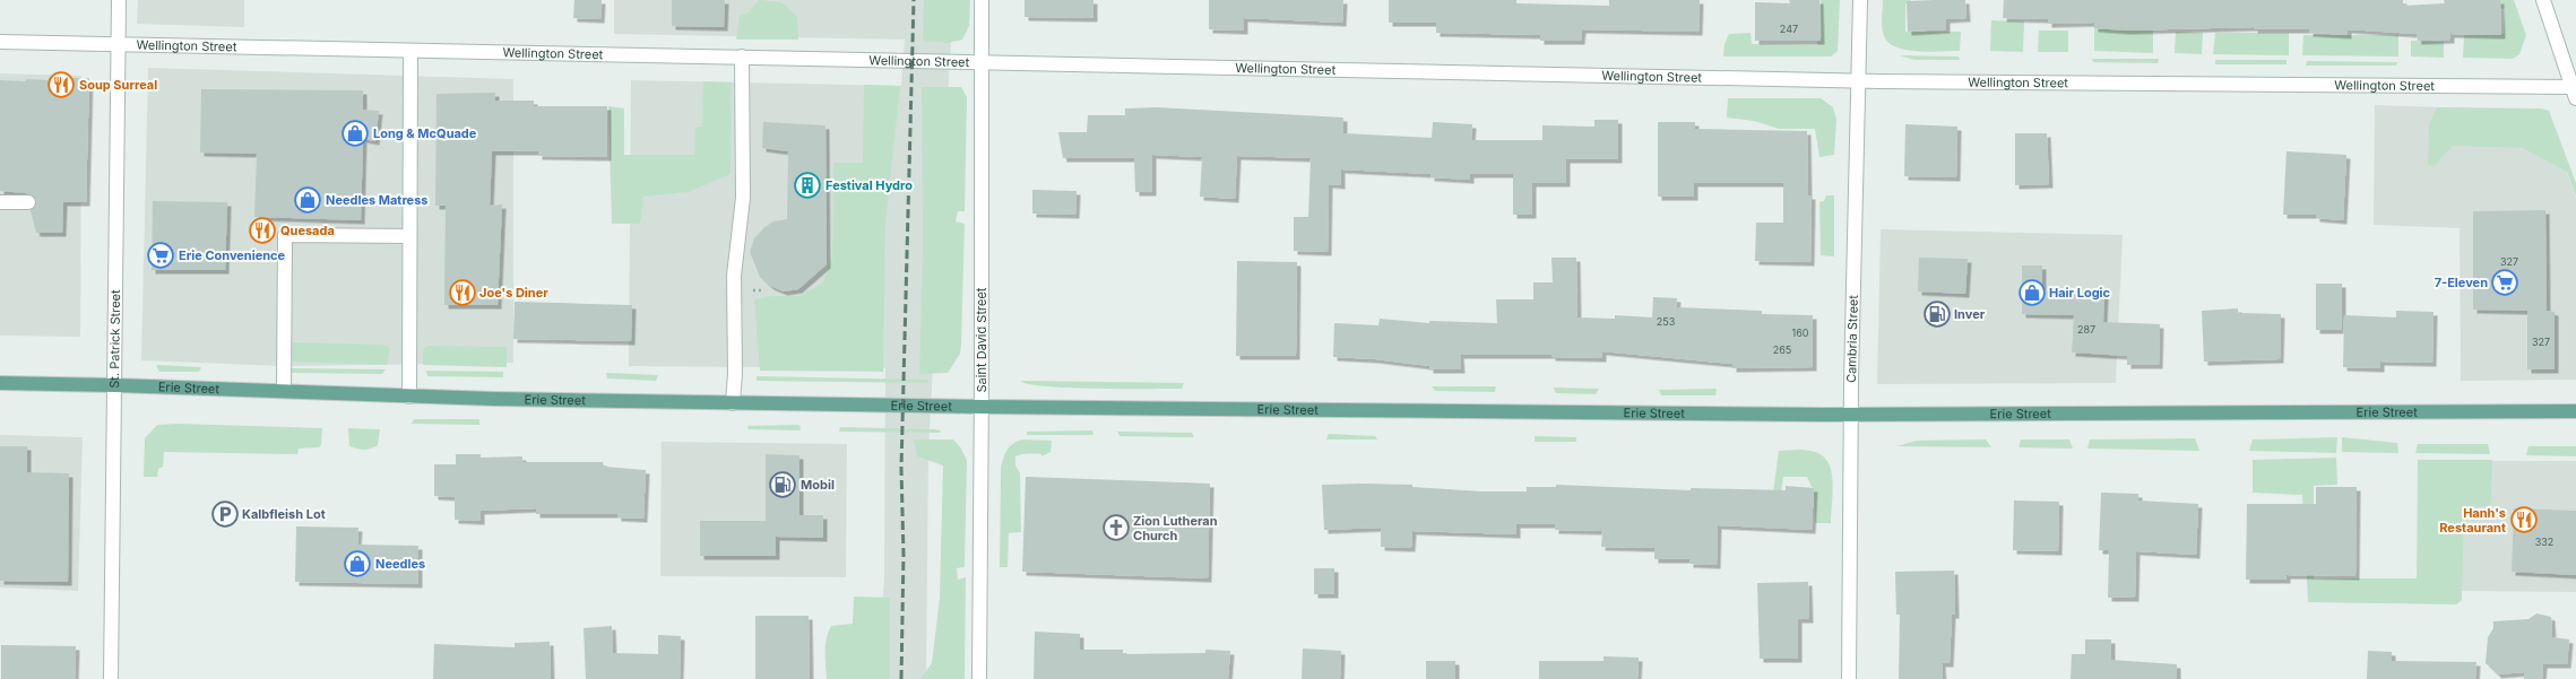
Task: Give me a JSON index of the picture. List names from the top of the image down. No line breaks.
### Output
{"streets":{"main road":["Erie Street"],"street":["Wellington Street","Cambria Street","St. Patrick Street","Saint David Street"]},"crossings":[["Wellington Street","Cambria Street"],["Wellington Street","St. Patrick Street"],["Wellington Street","Saint David Street"],["Cambria Street","Erie Street"],["St. Patrick Street","Erie Street"],["Saint David Street","Erie Street"]],"places":{"restaurant":["Soup Surreal","Quesada","Joe's Diner","Hanh's Restaurant"],"shop":["Long & McQuade","Needles Matress","Hair Logic","Needles"],"building":["Festival Hydro"],"supermarket":["Erie Convenience","7-Eleven"],"fuel station":["Inver","Mobil"],"parking":["Kalbfleish Lot"],"church":["Zion Lutheran Church"]},"house_numbers":["247","327","253","287","160","327","265","332"]}
